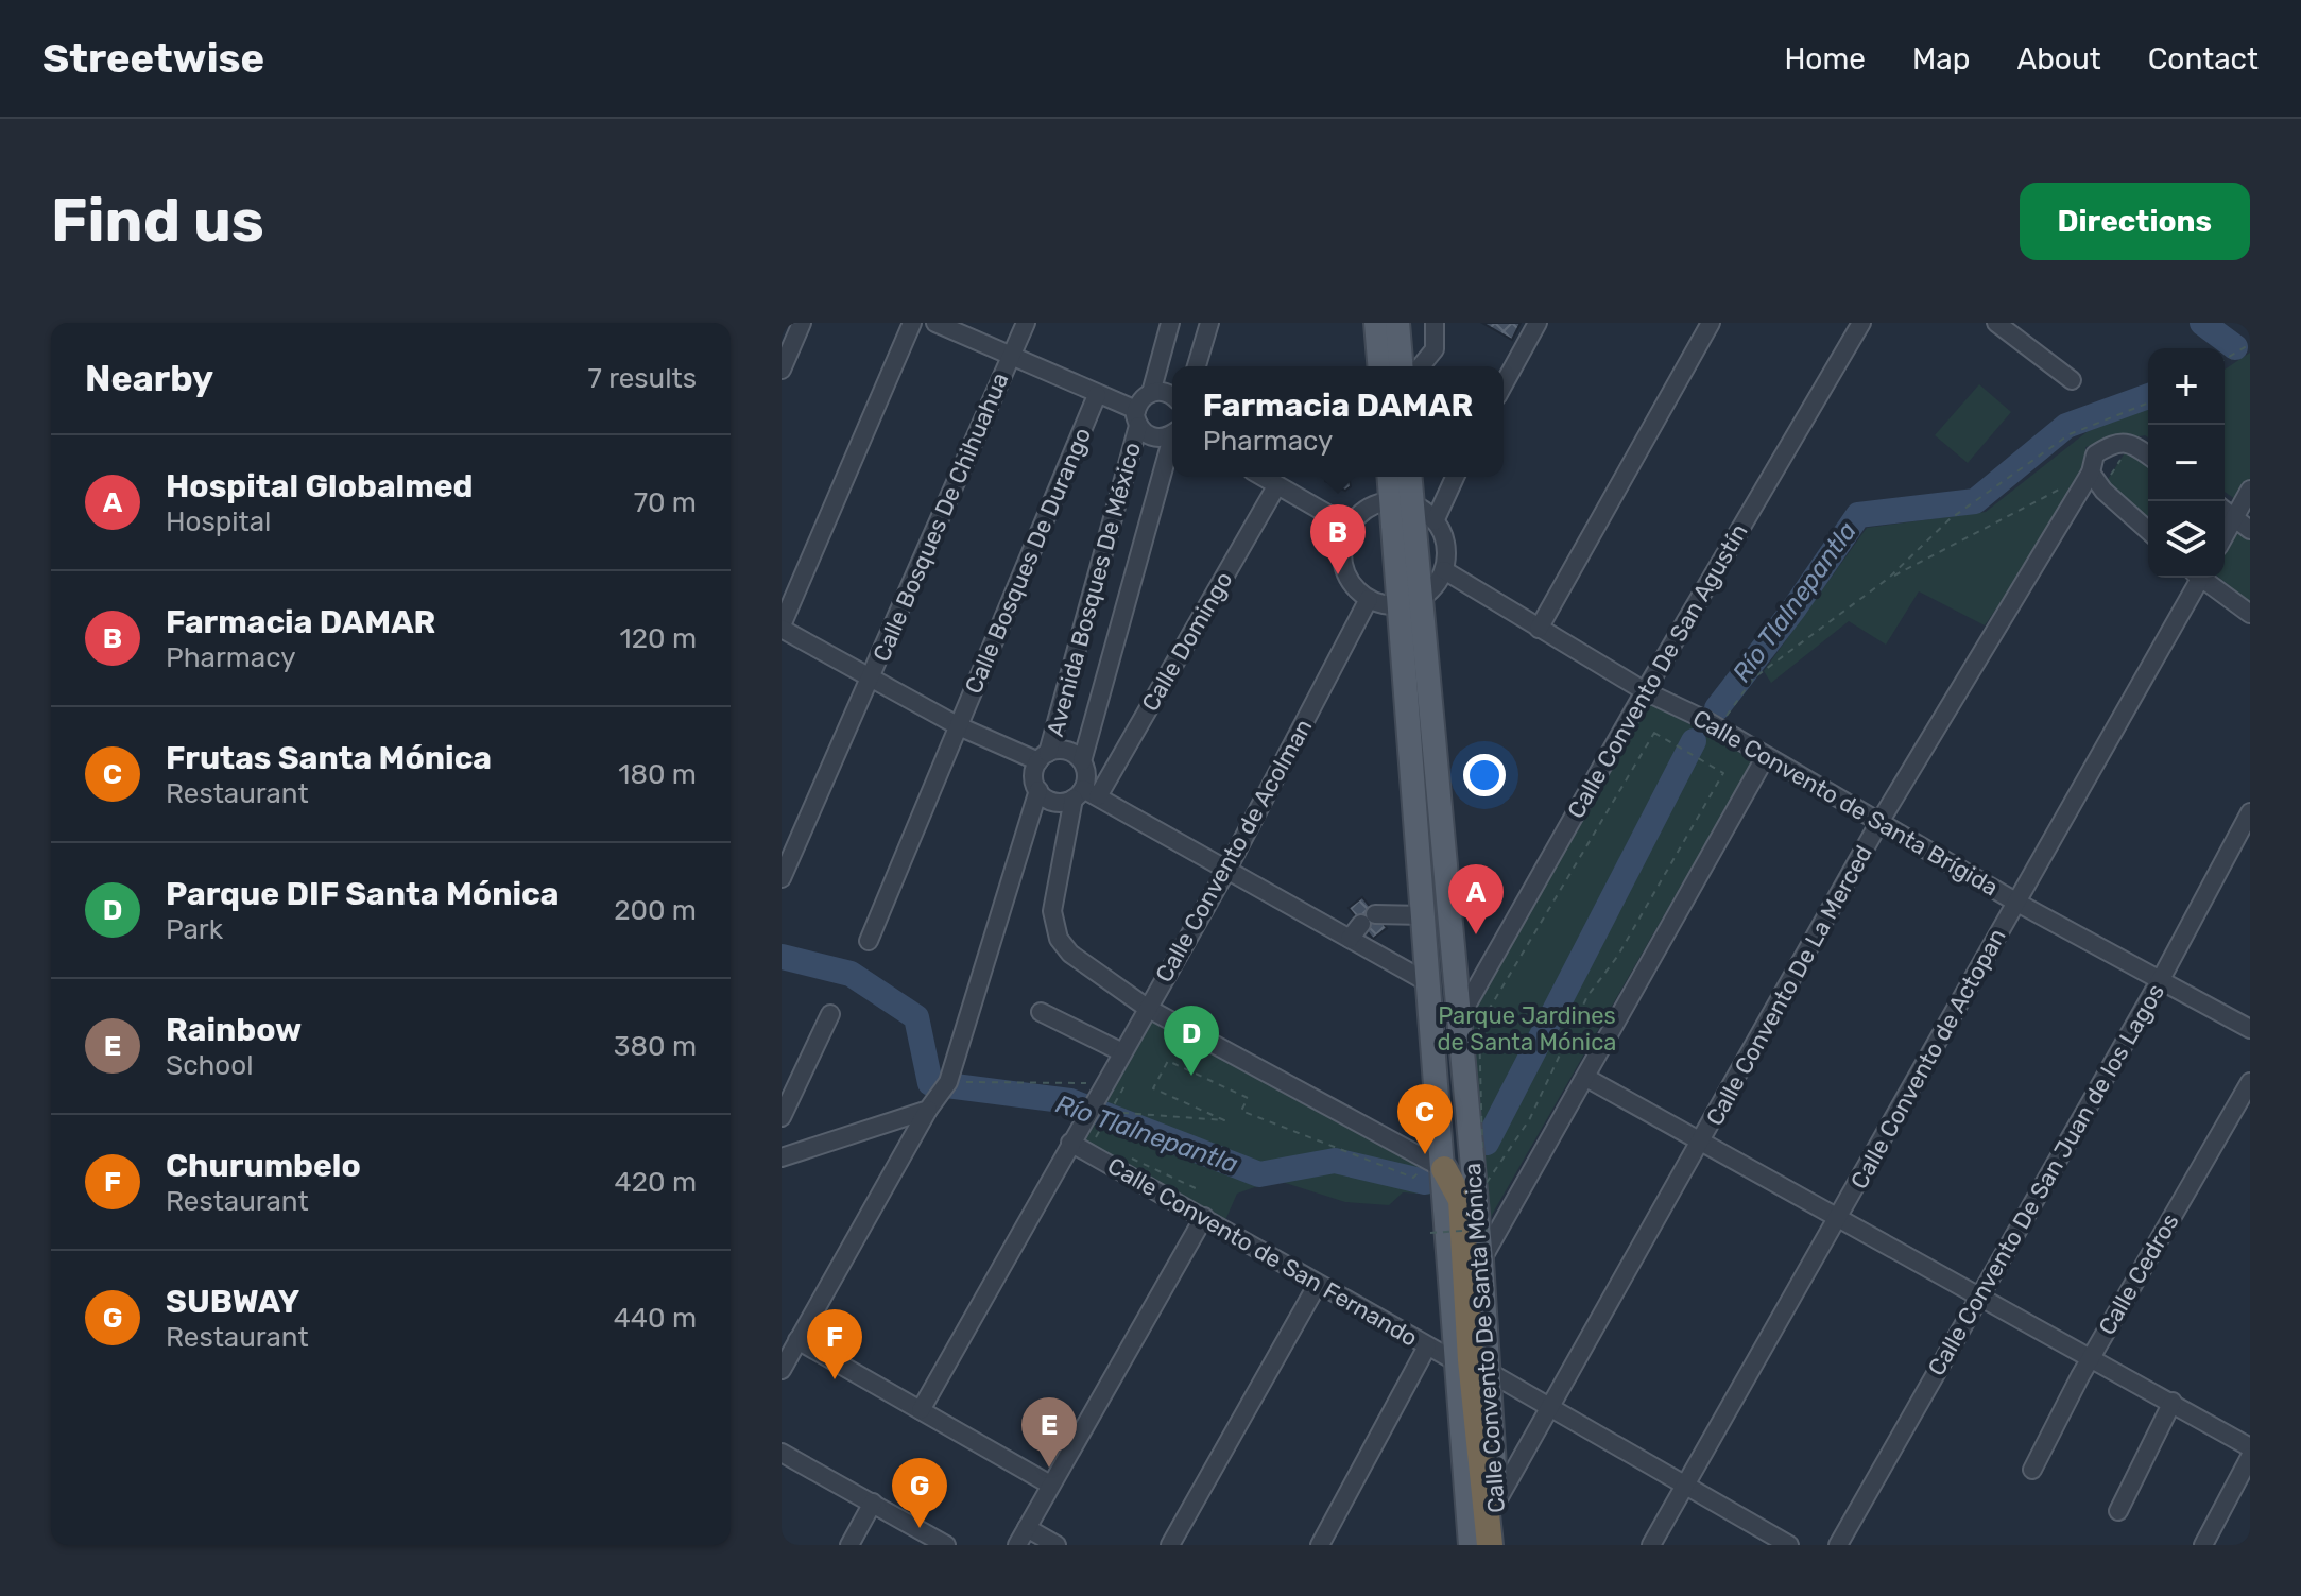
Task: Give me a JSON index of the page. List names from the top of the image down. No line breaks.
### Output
{"streets":{"main road":["Calle Convento De Santa Mónica"],"street":["Calle Bosques De Chihuahua","Calle Bosques De Durango","Avenida Bosques De México","Calle Domingo","Calle Convento De San Agustín","Calle Convento de Santa Brígida","Calle Convento de Acolman","Calle Convento De La Merced","Calle Convento de Actopan","Calle Convento De San Juan de los Lagos","Calle Convento de San Fernando","Calle Cedros"]},"crossings":[["Avenida Bosques De México","Calle Domingo"],["Calle Convento De San Agustín","Calle Convento de Santa Brígida"],["Calle Convento De San Agustín","Calle Convento De Santa Mónica"],["Calle Convento de Santa Brígida","Calle Convento De La Merced"],["Calle Convento de Santa Brígida","Calle Convento de Actopan"],["Calle Convento de Santa Brígida","Calle Convento De San Juan de los Lagos"],["Calle Convento de Acolman","Calle Convento de San Fernando"],["Calle Convento De La Merced","Calle Convento de San Fernando"],["Calle Convento De La Merced","Calle Convento De Santa Mónica"],["Calle Convento de Actopan","Calle Convento de San Fernando"],["Calle Convento de San Fernando","Calle Convento De Santa Mónica"]],"water":["Río Tlalnepantla"],"parks":["Parque Jardines de Santa Mónica"],"page":{"header":"Streetwise","nav":["Home","Map","About","Contact"],"buttons":"Directions","title":"Find us","heading":["Nearby","7 results"],"map_buttons":["+","−"],"popup":["Farmacia DAMAR","Pharmacy"],"list":[{"mark":"A","name":"Hospital Globalmed","note":"Hospital","value":"70 m"},{"mark":"B","name":"Farmacia DAMAR","note":"Pharmacy","value":"120 m"},{"mark":"C","name":"Frutas Santa Mónica","note":"Restaurant","value":"180 m"},{"mark":"D","name":"Parque DIF Santa Mónica","note":"Park","value":"200 m"},{"mark":"E","name":"Rainbow","note":"School","value":"380 m"},{"mark":"F","name":"Churumbelo","note":"Restaurant","value":"420 m"},{"mark":"G","name":"SUBWAY","note":"Restaurant","value":"440 m"}],"pins":["B","A","D","C","F","E","G"]}}
